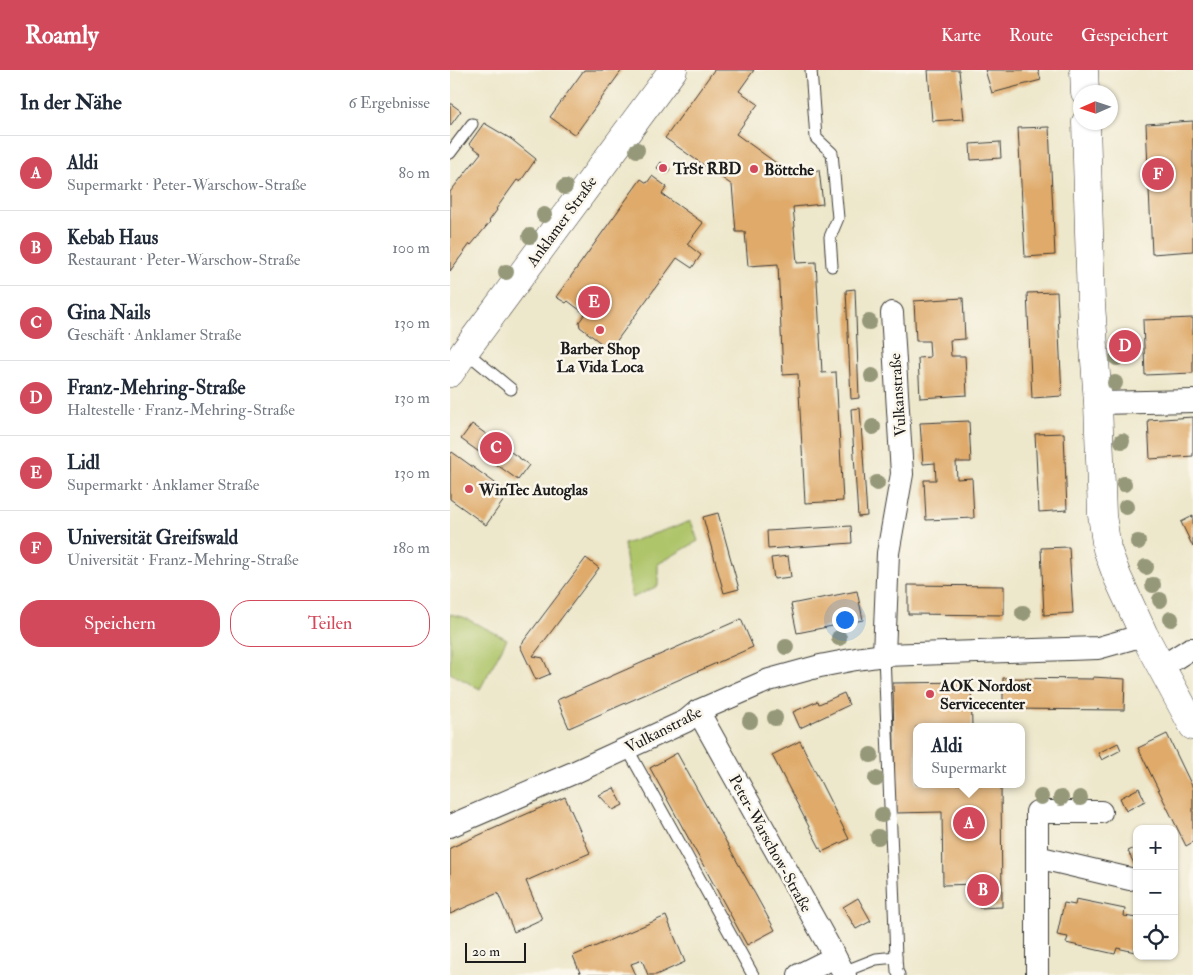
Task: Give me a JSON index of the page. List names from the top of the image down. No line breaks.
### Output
{"streets":{"street":["Anklamer Straße","Vulkanstraße","Peter-Warschow-Straße"]},"crossings":[["Vulkanstraße","Peter-Warschow-Straße"]],"places":["TrSt RBD","Böttche","Barber Shop La Vida Loca","WinTec Autoglas","AOK Nordost Servicecenter"],"scale_bar":"20 m","north":"left","page":{"header":"Roamly","nav":["Karte","Route","Gespeichert"],"heading":["In der Nähe","6 Ergebnisse"],"list":[{"mark":"A","name":"Aldi","note":"Supermarkt · Peter-Warschow-Straße","value":"80 m"},{"mark":"B","name":"Kebab Haus","note":"Restaurant · Peter-Warschow-Straße","value":"100 m"},{"mark":"C","name":"Gina Nails","note":"Geschäft · Anklamer Straße","value":"130 m"},{"mark":"D","name":"Franz-Mehring-Straße","note":"Haltestelle · Franz-Mehring-Straße","value":"130 m"},{"mark":"E","name":"Lidl","note":"Supermarkt · Anklamer Straße","value":"130 m"},{"mark":"F","name":"Universität Greifswald","note":"Universität · Franz-Mehring-Straße","value":"180 m"}],"pins":["F","E","D","C","A","B"],"buttons":["Speichern","Teilen"],"popup":["Aldi","Supermarkt"],"map_buttons":["+","−"],"scale":"20 m"}}
